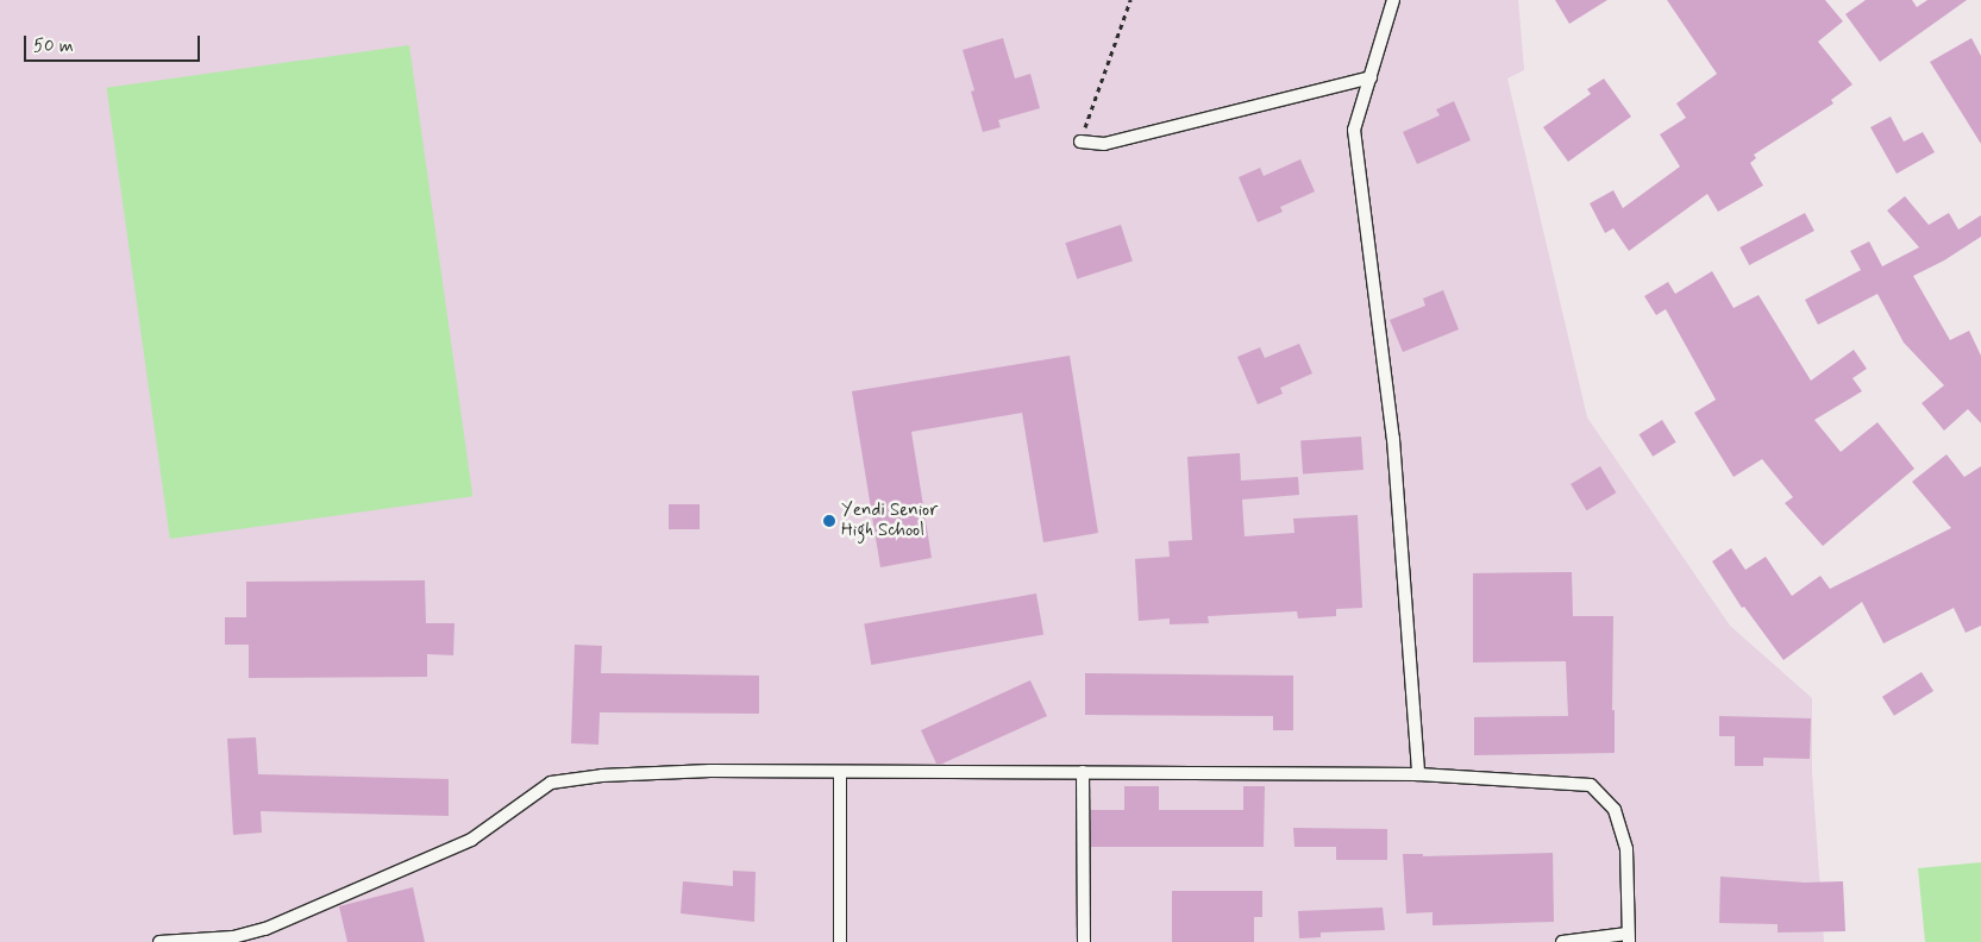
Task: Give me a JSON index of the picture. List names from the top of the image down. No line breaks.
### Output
{"places":["Yendi Senior High School"],"scale_bar":"50 m"}
